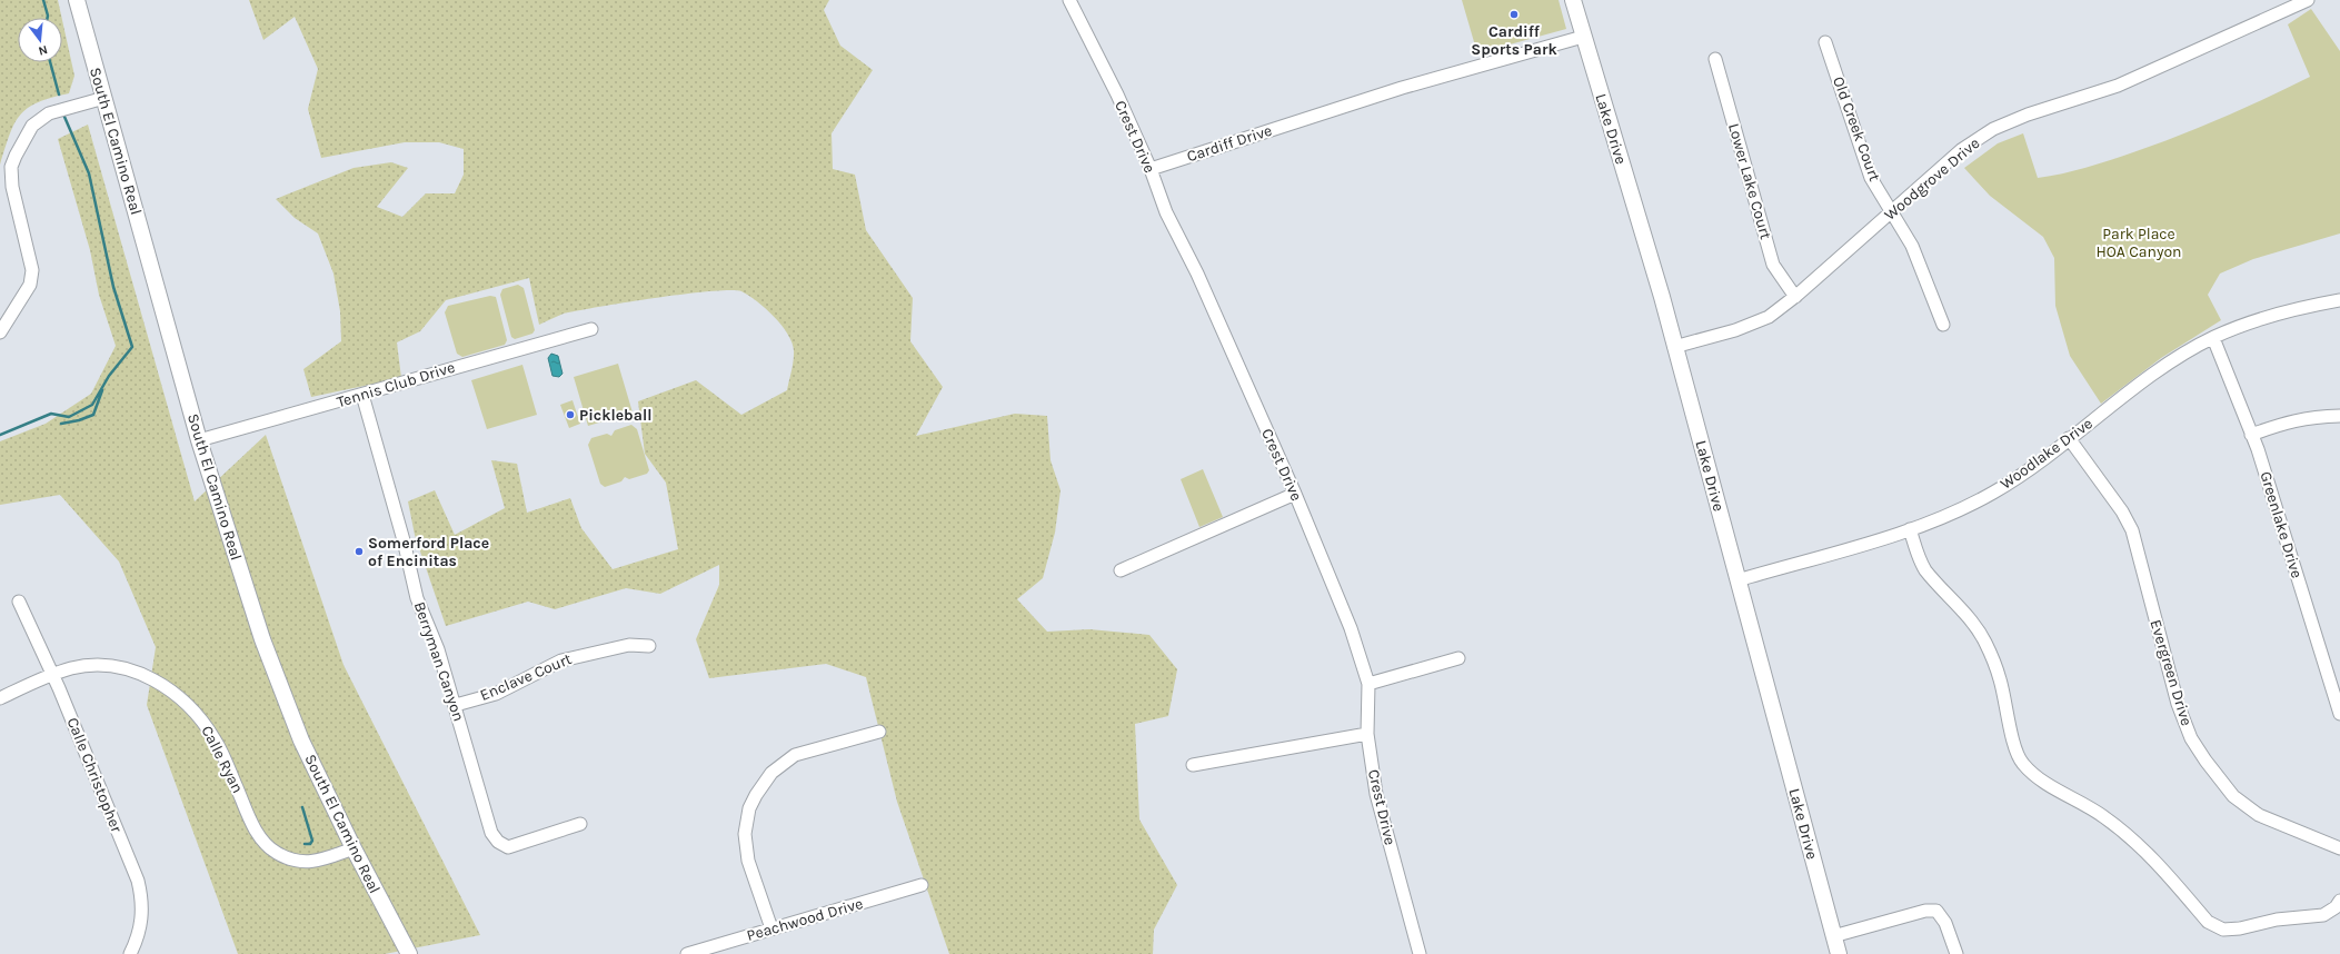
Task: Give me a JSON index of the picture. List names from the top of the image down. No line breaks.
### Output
{"streets":{"main road":["Lake Drive","South El Camino Real"],"street":["Old Creek Court","Crest Drive","Cardiff Drive","Woodgrove Drive","Lower Lake Court","Tennis Club Drive","Woodlake Drive","Greenlake Drive","Berryman Canyon","Evergreen Drive","Enclave Court","Calle Ryan","Calle Christopher","Peachwood Drive"]},"crossings":[["Lake Drive","Cardiff Drive"],["Lake Drive","Woodgrove Drive"],["Lake Drive","Woodlake Drive"],["Old Creek Court","Woodgrove Drive"],["Crest Drive","Cardiff Drive"],["South El Camino Real","Tennis Club Drive"],["South El Camino Real","Calle Ryan"],["Woodgrove Drive","Lower Lake Court"],["Tennis Club Drive","Berryman Canyon"],["Woodlake Drive","Greenlake Drive"],["Woodlake Drive","Evergreen Drive"],["Berryman Canyon","Enclave Court"],["Calle Ryan","Calle Christopher"]],"parks":["Park Place HOA Canyon"],"places":["Cardiff Sports Park","Pickleball","Somerford Place of Encinitas"],"north":"bottom"}
